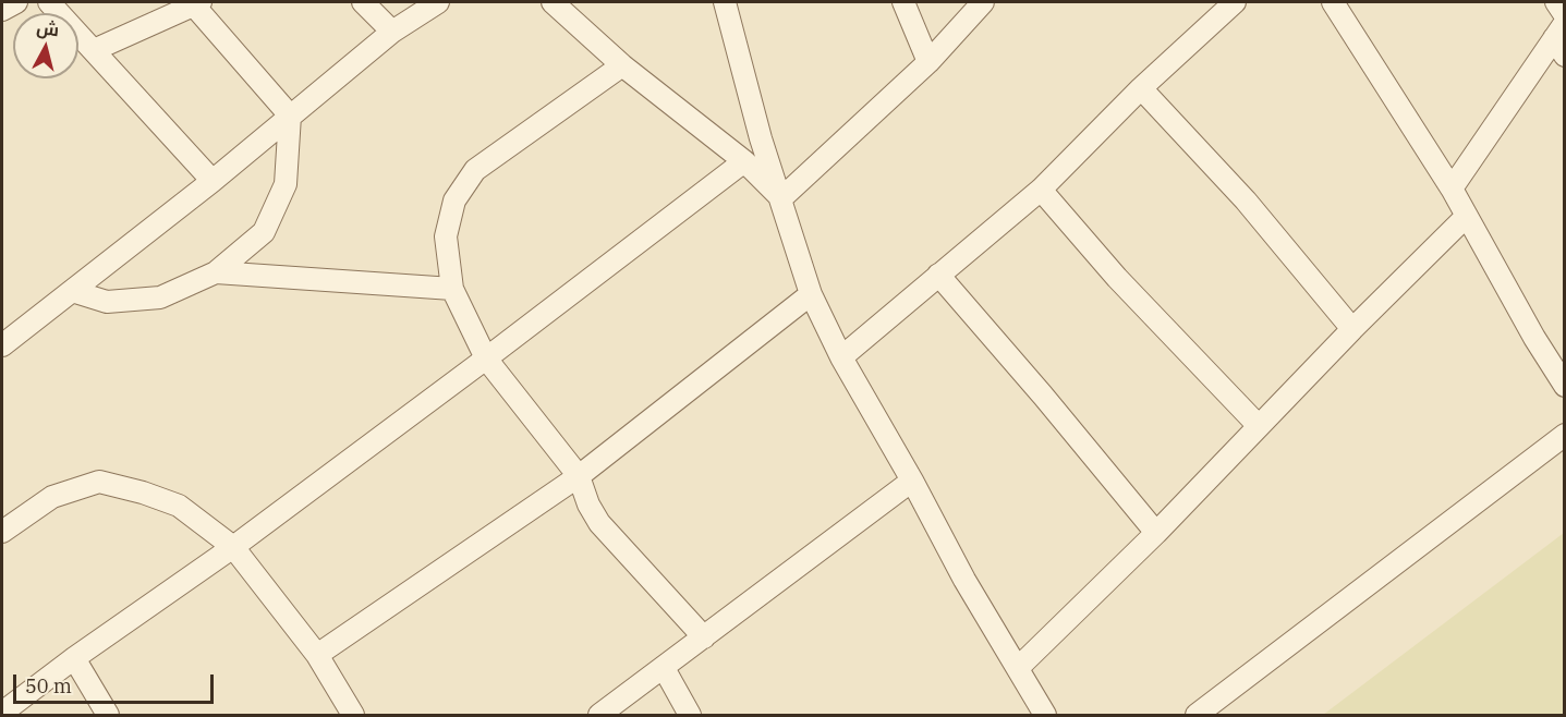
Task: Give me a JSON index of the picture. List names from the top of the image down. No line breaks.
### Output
{"scale_bar":"50 m","north":"top"}
